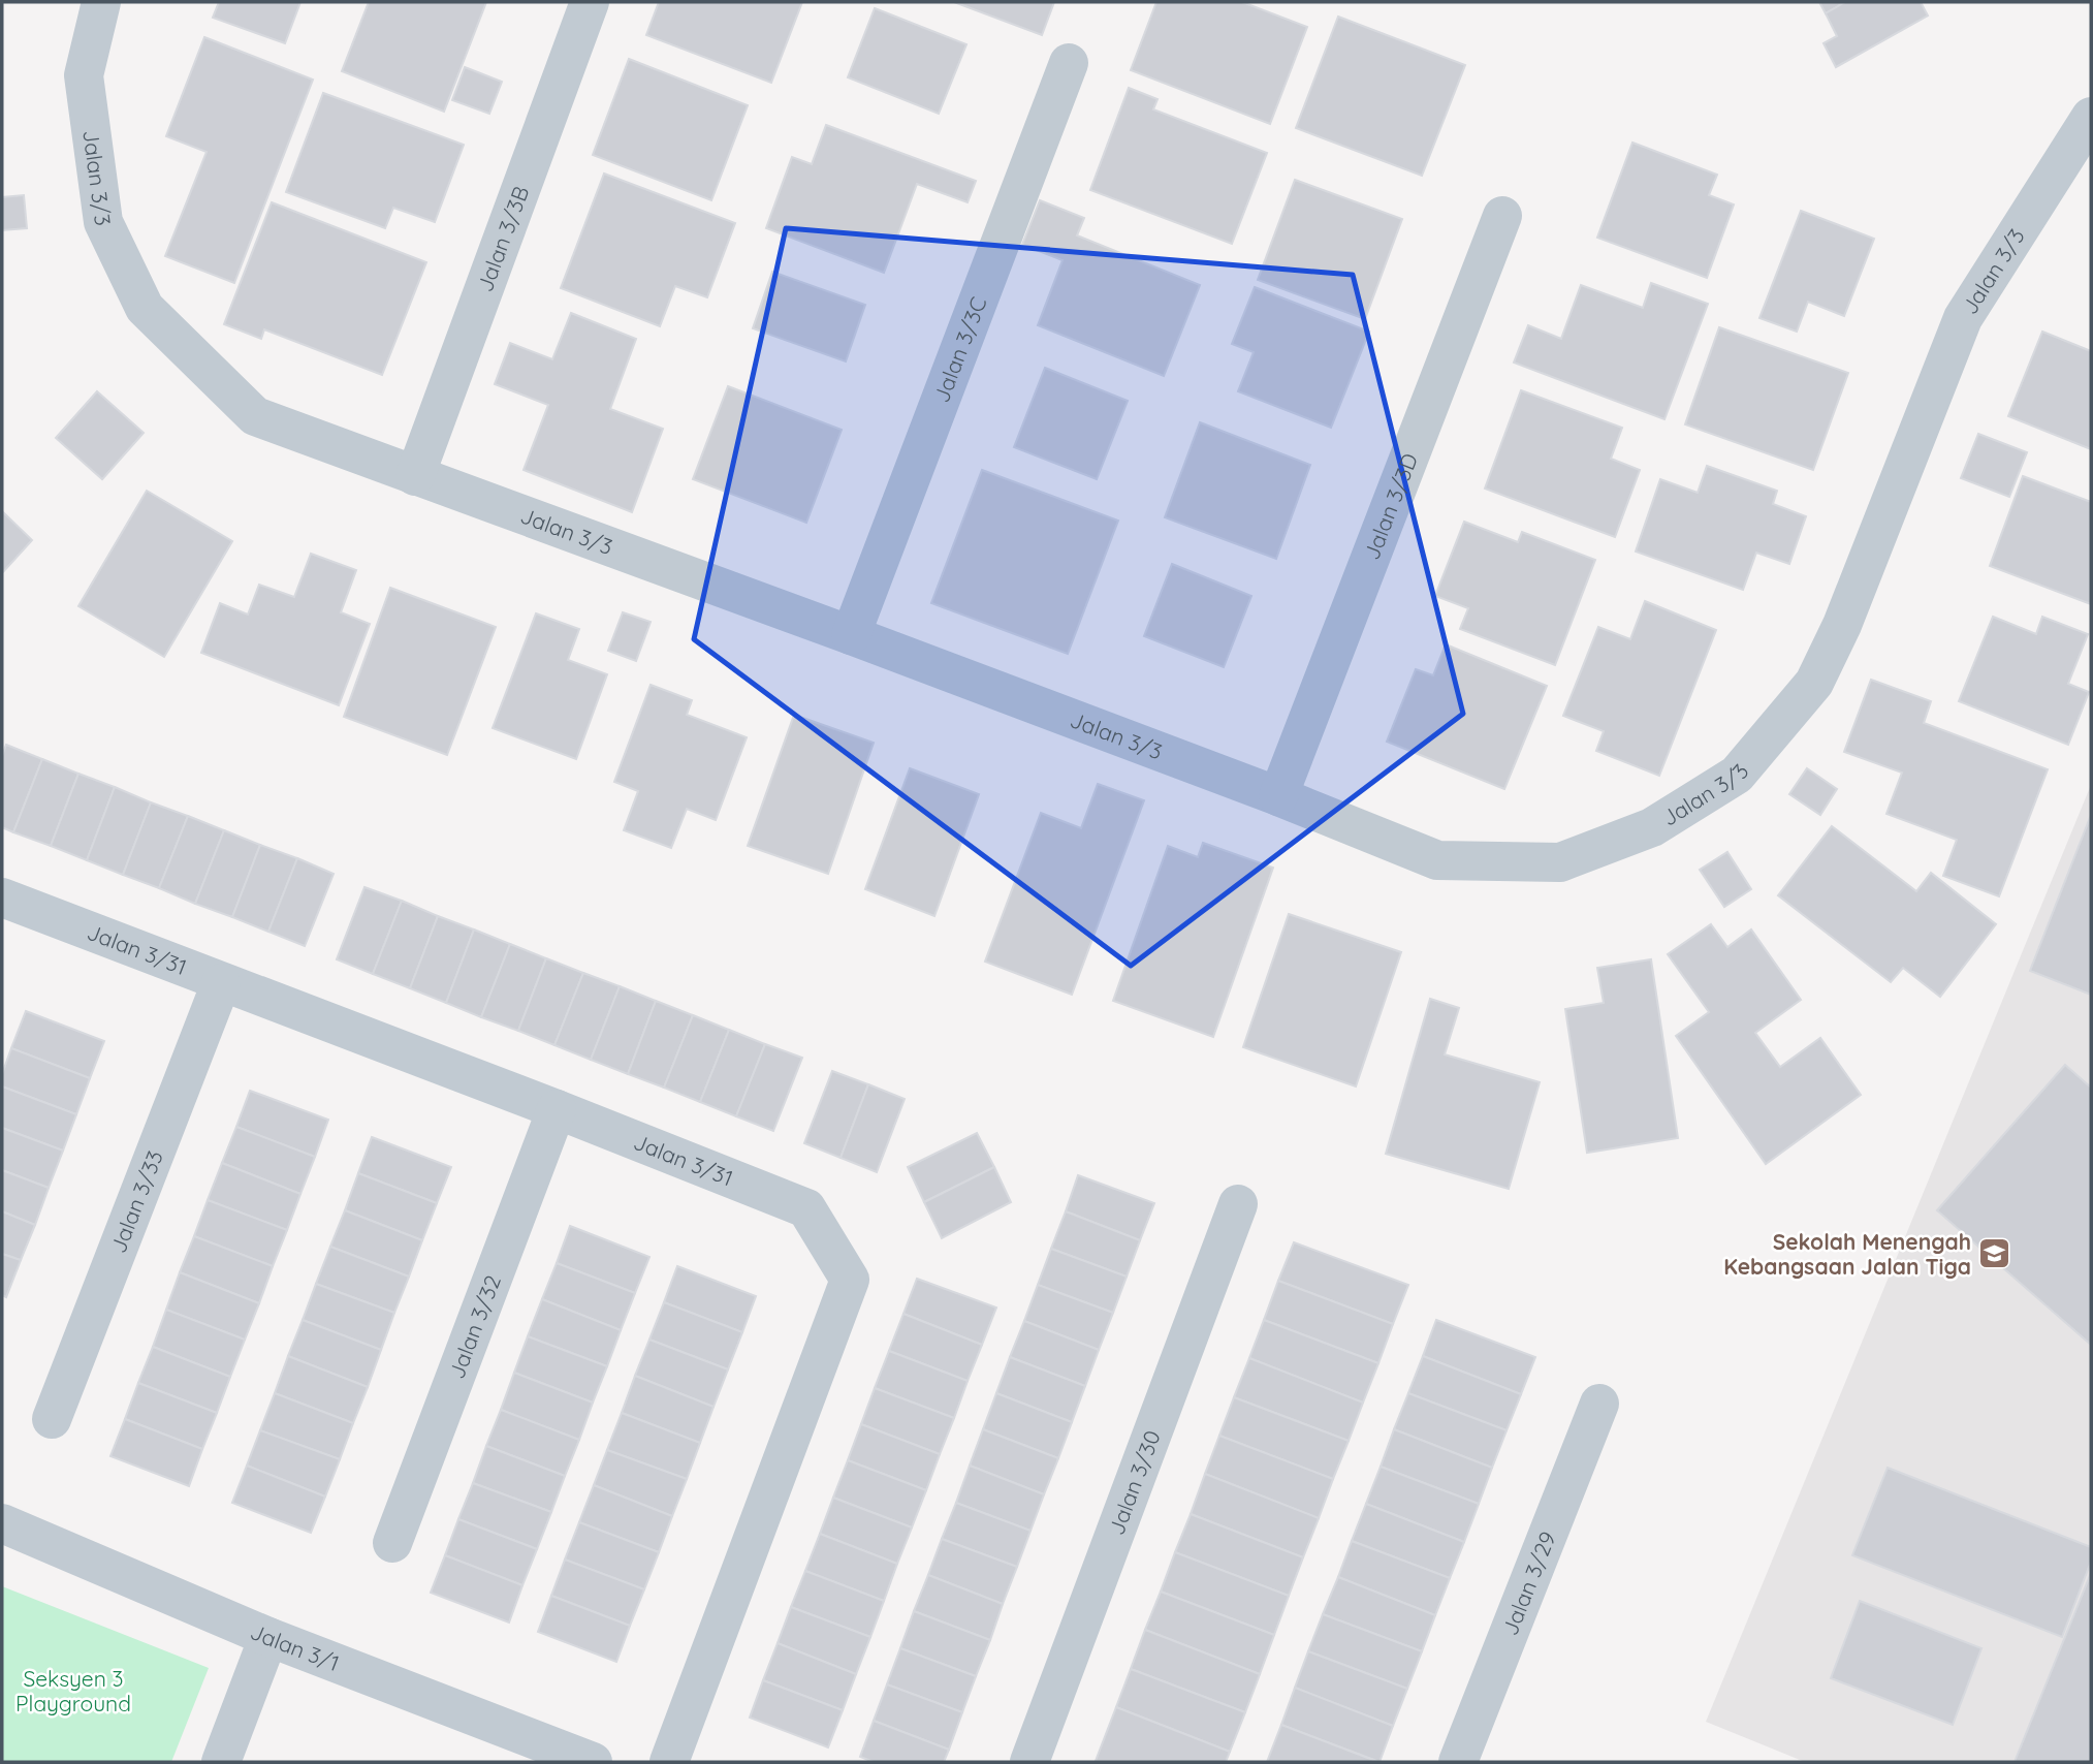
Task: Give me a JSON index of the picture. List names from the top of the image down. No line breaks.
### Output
{"streets":{"street":["Jalan 3/3","Jalan 3/3B","Jalan 3/3C","Jalan 3/3D","Jalan 3/31","Jalan 3/33","Jalan 3/32","Jalan 3/30","Jalan 3/29","Jalan 3/1"]},"crossings":[["Jalan 3/3","Jalan 3/3B"],["Jalan 3/3","Jalan 3/3C"],["Jalan 3/3","Jalan 3/3D"],["Jalan 3/31","Jalan 3/33"],["Jalan 3/31","Jalan 3/32"]],"parks":["Seksyen 3 Playground"],"places":{"school or university":["Sekolah Menengah Kebangsaan Jalan Tiga"]}}
